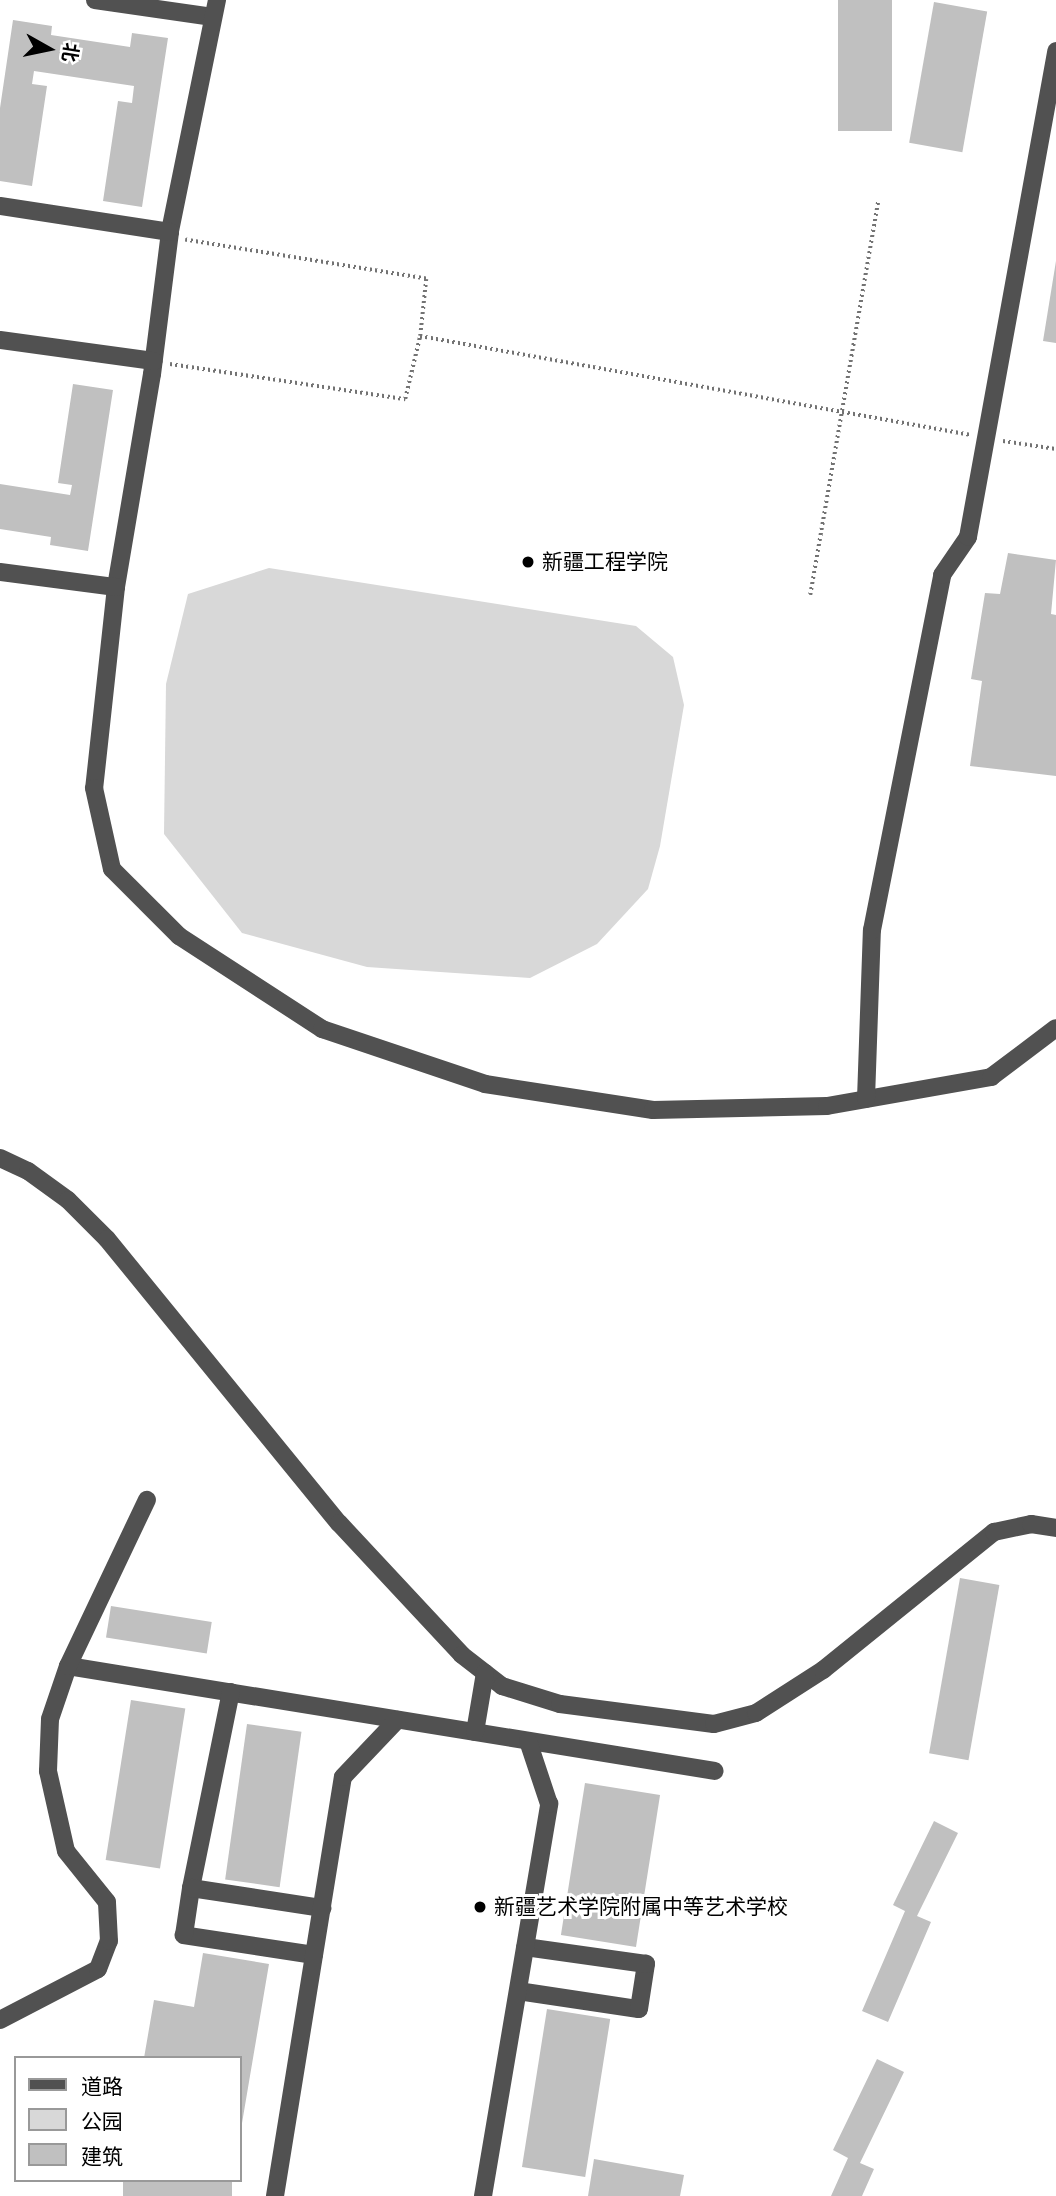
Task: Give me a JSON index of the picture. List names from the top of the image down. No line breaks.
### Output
{"places":["新疆工程学院","新疆艺术学院附属中等艺术学校"],"legend":["道路","公园","建筑"],"north":"right"}
